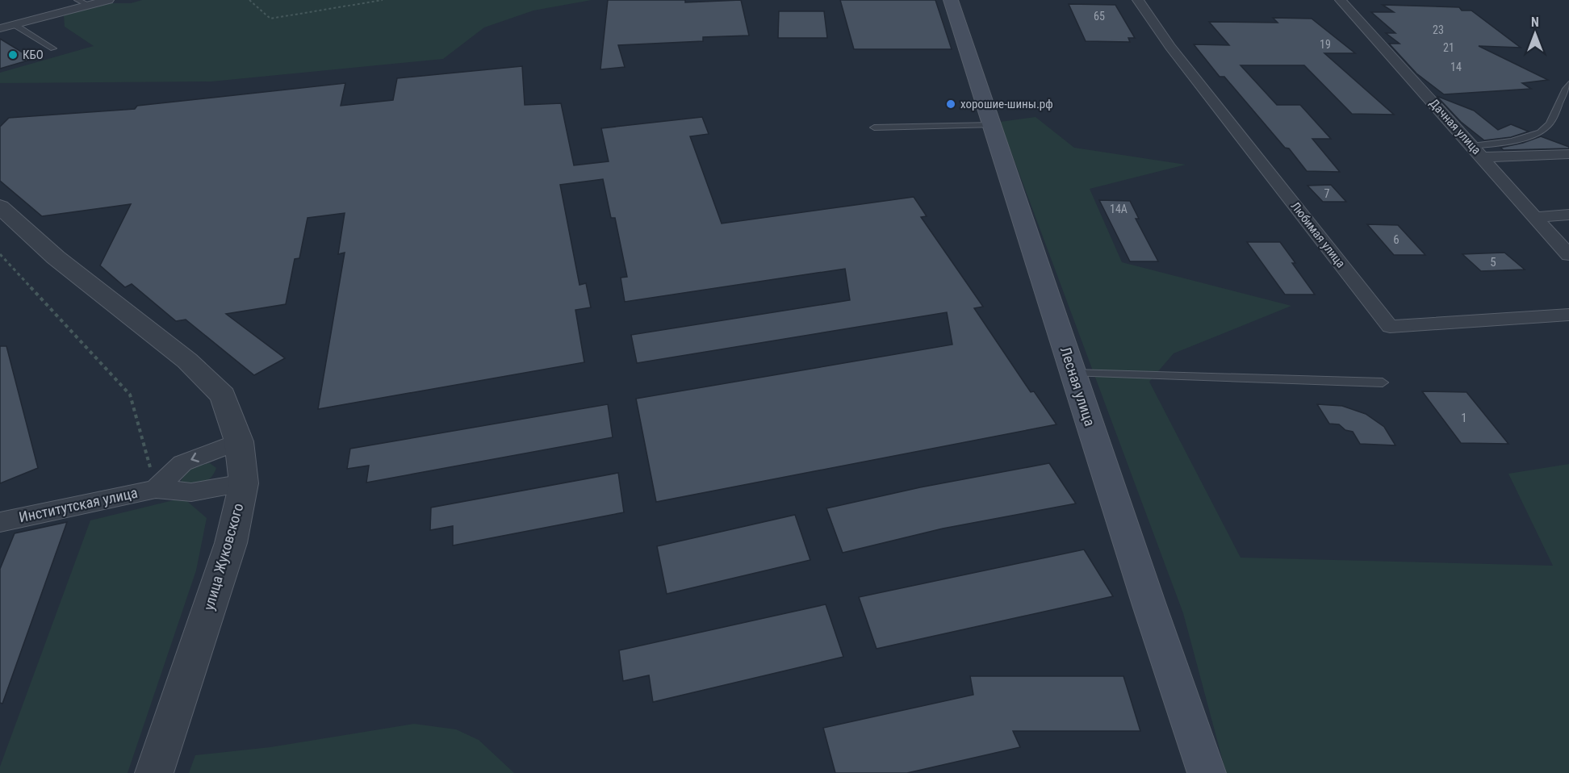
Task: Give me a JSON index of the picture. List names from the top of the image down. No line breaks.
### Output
{"streets":{"main road":["Лесная улица"],"street":["Дачная улица","Любимая улица","Институтская улица","улица Жуковского"]},"crossings":[["Институтская улица","улица Жуковского"]],"places":["КБО","хорошие-шины.рф"],"house_numbers":["65","23","19","21","14","7","14А","6","5","1"],"north":"top"}
